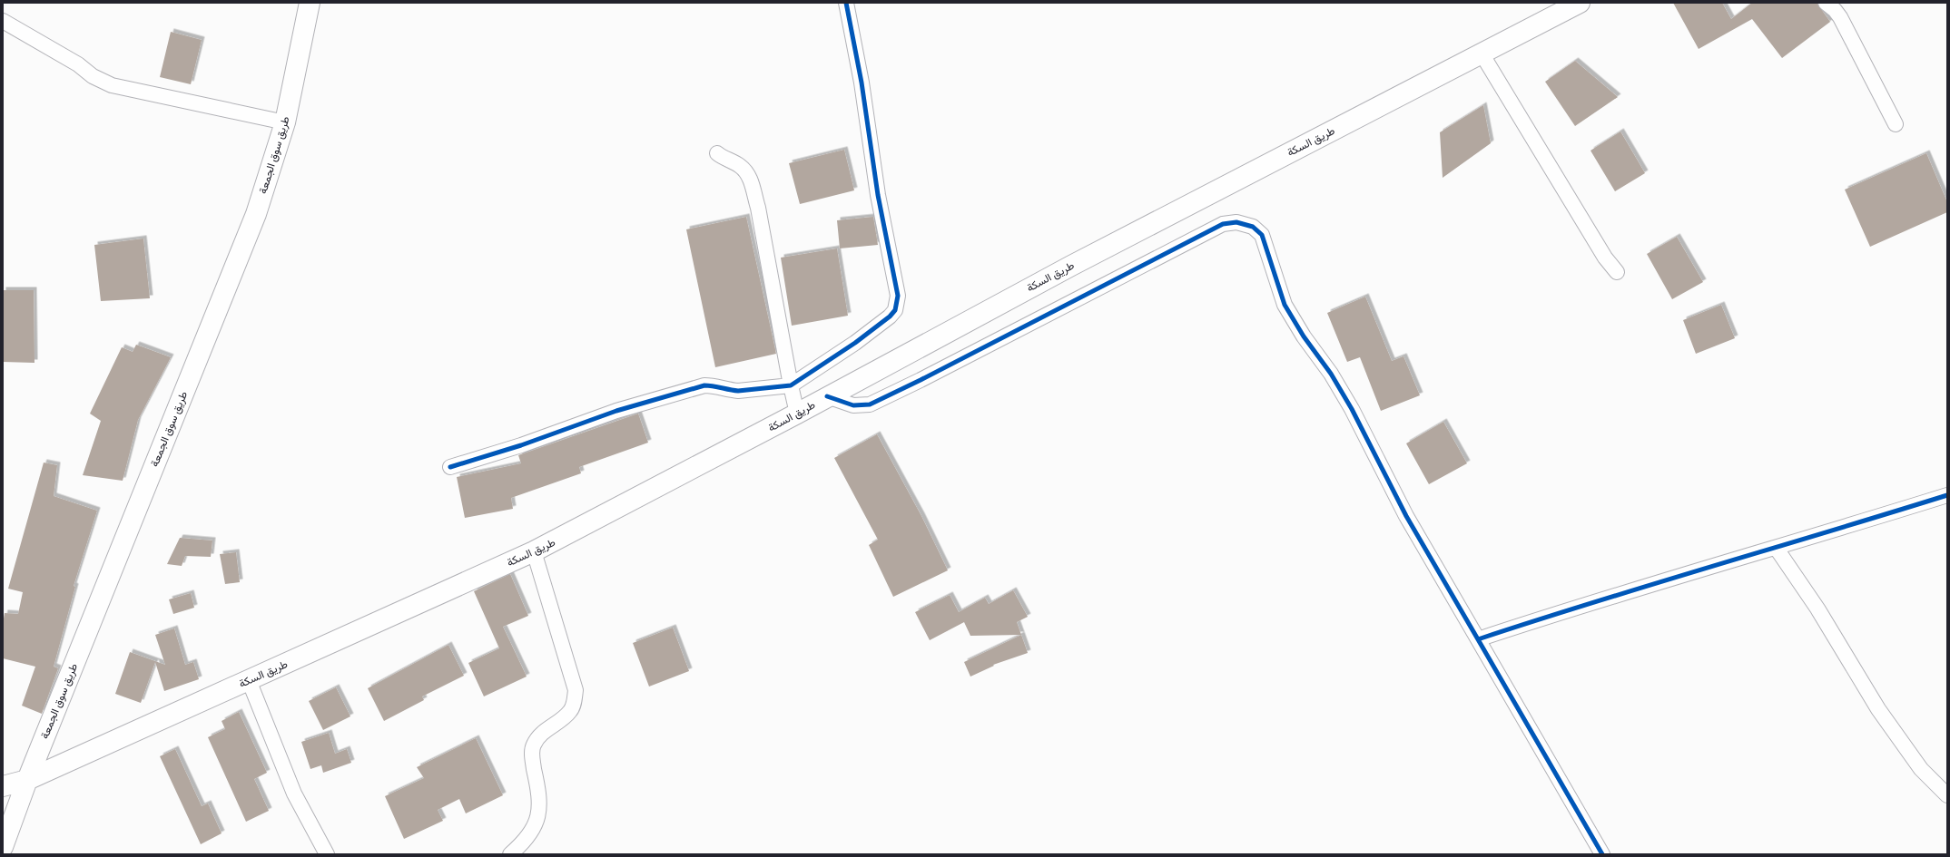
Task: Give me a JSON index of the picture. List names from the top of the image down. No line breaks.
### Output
{"streets":{"main road":["طريق السكة","طريق سوق الجمعة"]},"crossings":[["طريق السكة","طريق سوق الجمعة"]]}
